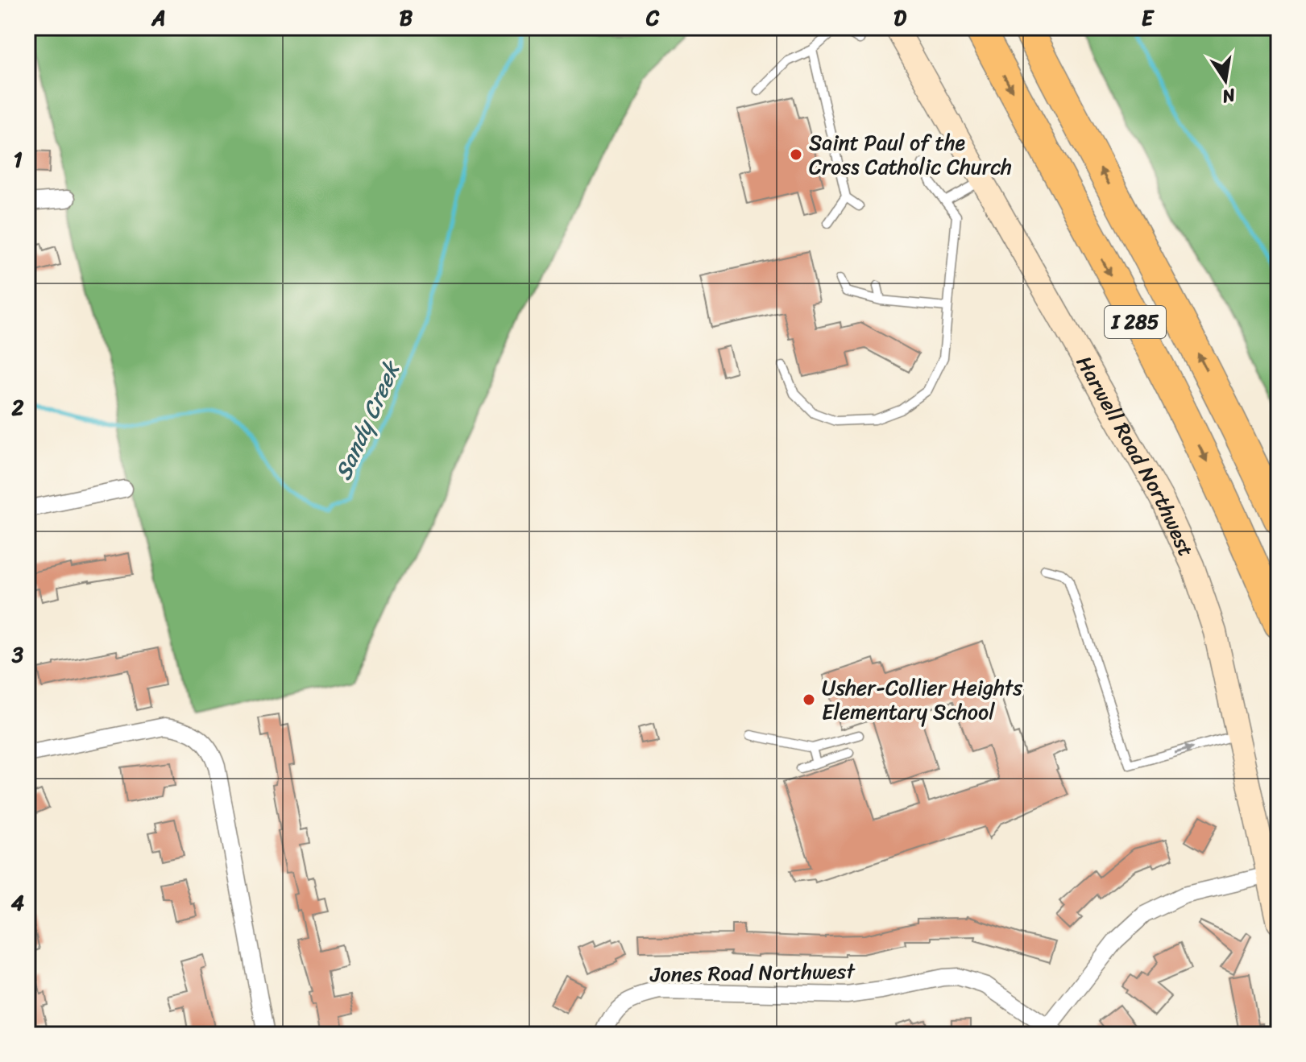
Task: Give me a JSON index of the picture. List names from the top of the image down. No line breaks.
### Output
{"streets":{"highway":["I 285"],"street":["Harwell Road Northwest","Jones Road Northwest"]},"water":["Sandy Creek"],"places":["Saint Paul of the Cross Catholic Church","Usher-Collier Heights Elementary School"],"north":"bottom","grid":{"columns":["A","B","C","D","E"],"rows":["1","2","3","4"]}}
